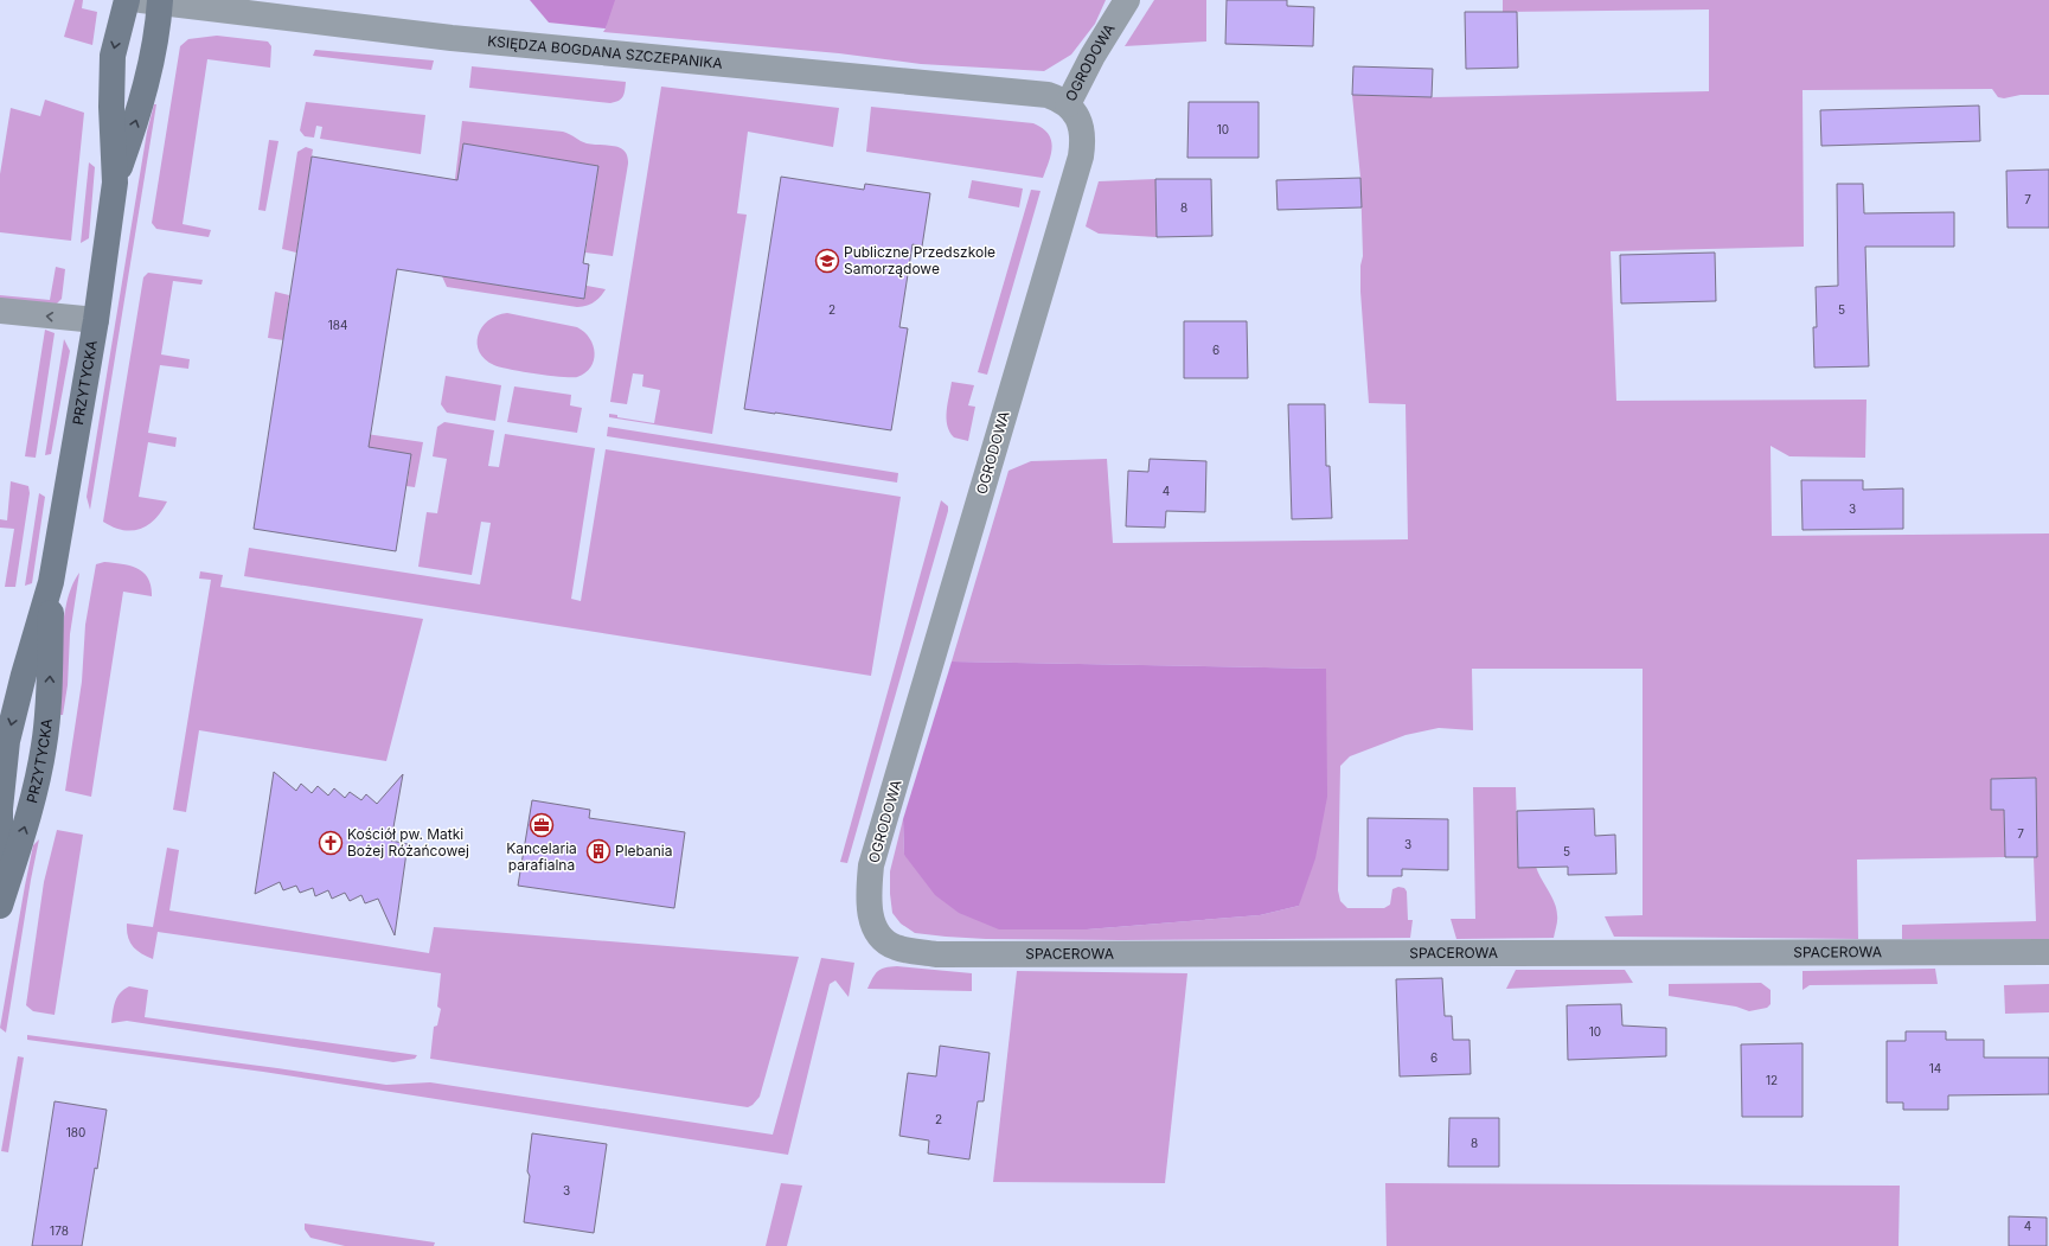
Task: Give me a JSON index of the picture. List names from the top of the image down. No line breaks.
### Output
{"streets":{"main road":["PRZYTYCKA"],"street":["KSIĘDZA BOGDANA SZCZEPANIKA","OGRODOWA","SPACEROWA"]},"crossings":[["KSIĘDZA BOGDANA SZCZEPANIKA","OGRODOWA"],["KSIĘDZA BOGDANA SZCZEPANIKA","PRZYTYCKA"],["OGRODOWA","SPACEROWA"]],"places":{"school or university":["Publiczne Przedszkole Samorządowe"],"office":["Kancelaria parafialna"],"church":["Kościół pw. Matki Bożej Różańcowej"],"building":["Plebania"]},"house_numbers":["10","7","8","2","5","184","6","4","3","7","3","5","10","6","14","12","2","180","8","3","4","178"]}
